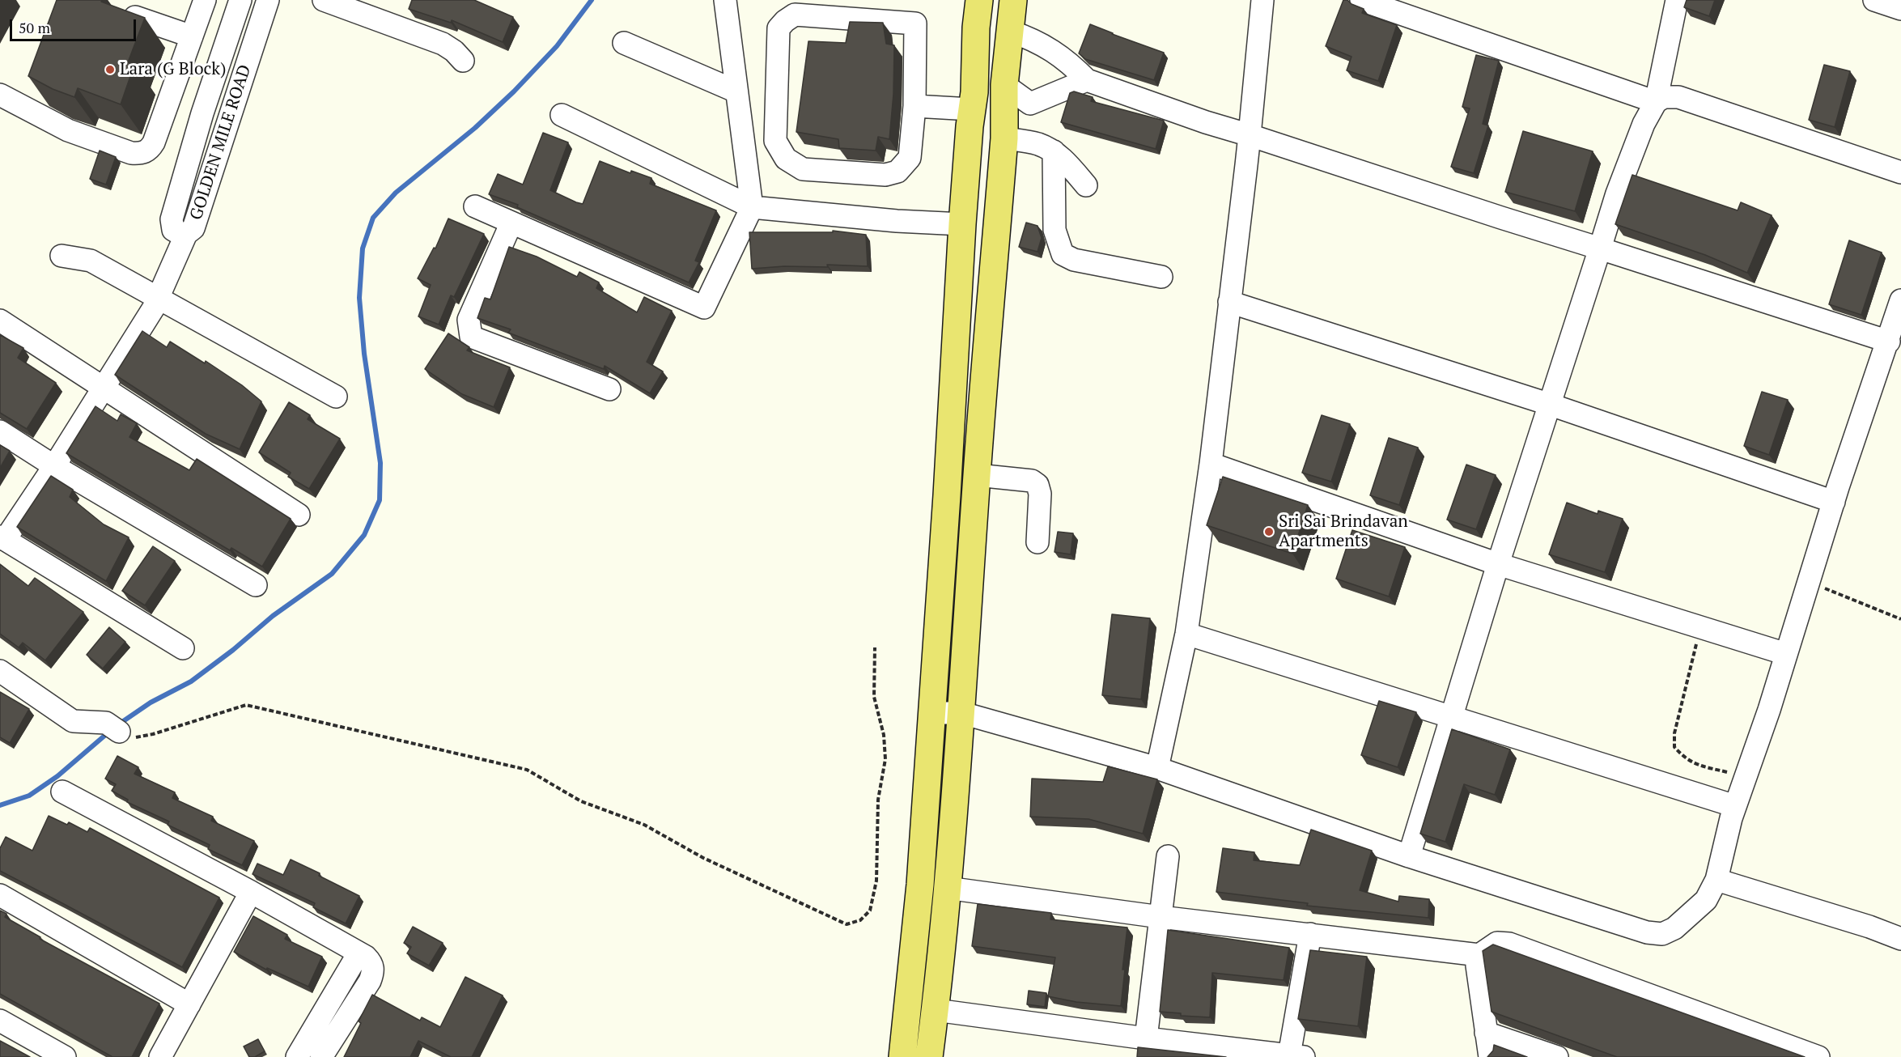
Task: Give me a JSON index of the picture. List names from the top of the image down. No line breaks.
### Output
{"streets":{"street":["GOLDEN MILE ROAD"]},"places":["Lara (G Block)","Sri Sai Brindavan Apartments"],"scale_bar":"50 m"}
